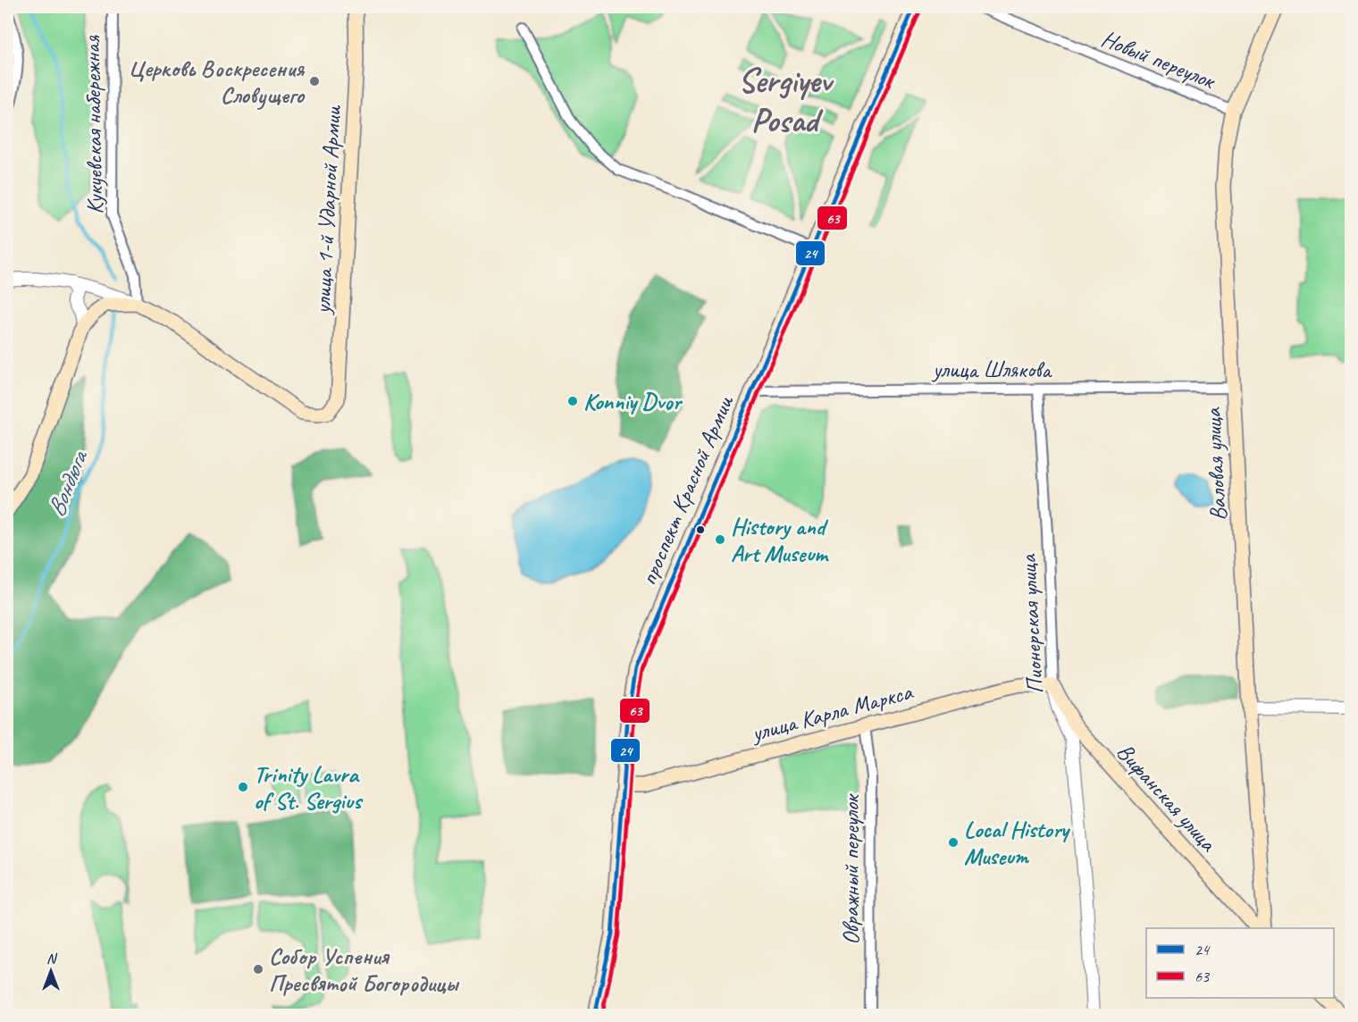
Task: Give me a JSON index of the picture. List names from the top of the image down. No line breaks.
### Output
{"streets":{"main road":["улица 1-й Ударной Армии","Валовая улица","проспект Красной Армии","улица Карла Маркса","Вифанская улица"],"street":["Новый переулок","Кукуевская набережная","улица Шлякова","Пионерская улица","Овражный переулок"]},"crossings":[["Новый переулок","Валовая улица"],["Кукуевская набережная","улица 1-й Ударной Армии"],["улица Шлякова","Валовая улица"],["улица Шлякова","проспект Красной Армии"],["улица Шлякова","Пионерская улица"],["проспект Красной Армии","улица Карла Маркса"],["Пионерская улица","улица Карла Маркса"],["Пионерская улица","Вифанская улица"],["улица Карла Маркса","Вифанская улица"],["улица Карла Маркса","Овражный переулок"]],"districts":["Sergiyev Posad"],"water":["Вондюга"],"places":["Церковь Воскресения Словущего","Konniy Dvor","History and Art Museum","Trinity Lavra of St. Sergius","Local History Museum","Собор Успения Пресвятой Богородицы"],"lines":["transit line 24","transit line 63"],"legend":["24","63"],"north":"top"}
